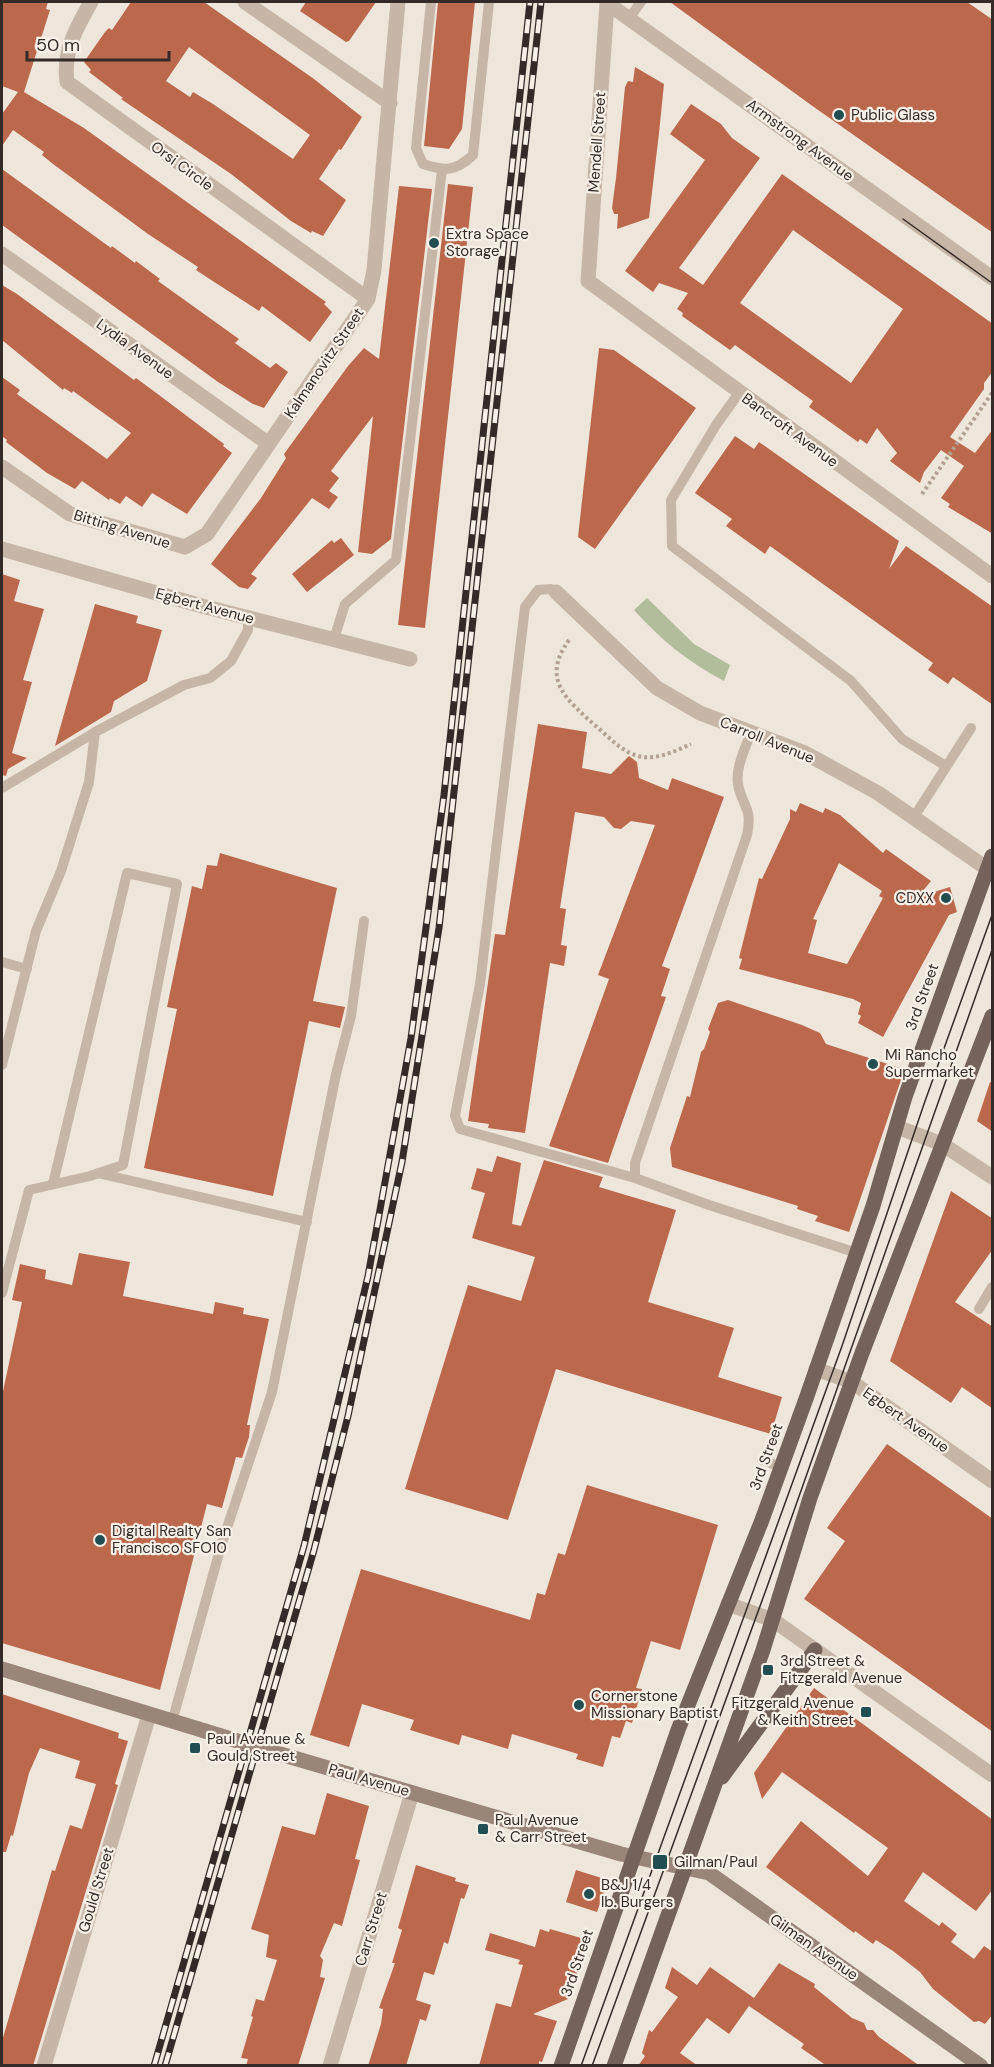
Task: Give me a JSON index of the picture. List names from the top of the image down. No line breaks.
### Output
{"streets":{"main road":["3rd Street","Paul Avenue","Gilman Avenue"],"street":["Armstrong Avenue","Mendell Street","Orsi Circle","Lydia Avenue","Kalmanovitz Street","Bancroft Avenue","Bitting Avenue","Egbert Avenue","Carroll Avenue","Gould Street","Carr Street"]},"crossings":[["Armstrong Avenue","Mendell Street"],["Mendell Street","Bancroft Avenue"],["Orsi Circle","Kalmanovitz Street"],["Lydia Avenue","Kalmanovitz Street"],["Kalmanovitz Street","Bitting Avenue"],["Egbert Avenue","3rd Street"],["Carroll Avenue","3rd Street"],["3rd Street","Paul Avenue"],["3rd Street","Gilman Avenue"],["Paul Avenue","Gould Street"],["Paul Avenue","Carr Street"],["Paul Avenue","Gilman Avenue"]],"places":{"other":["Public Glass","Extra Space Storage","CDXX","Mi Rancho Supermarket","Digital Realty San Francisco SFO10","Cornerstone Missionary Baptist","B&J 1/4 lb. Burgers"],"transit":["3rd Street & Fitzgerald Avenue","Fitzgerald Avenue & Keith Street","Paul Avenue & Gould Street","Paul Avenue & Carr Street","Gilman/Paul"]},"scale_bar":"50 m"}
